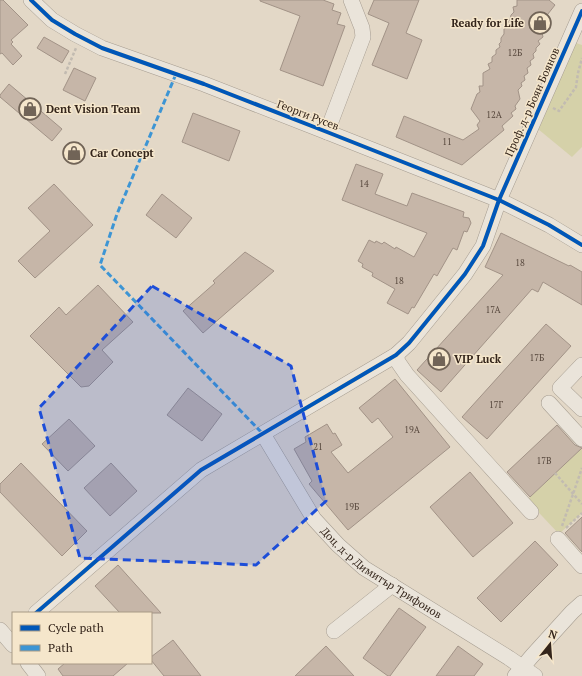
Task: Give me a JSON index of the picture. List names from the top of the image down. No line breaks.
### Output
{"streets":{"street":["Проф. д-р Боян Боянов","Георги Русев","Доц. д-р Димитър Трифонов"]},"crossings":[["Проф. д-р Боян Боянов","Георги Русев"],["Проф. д-р Боян Боянов","Доц. д-р Димитър Трифонов"]],"places":{"shop":["Ready for Life","Dent Vision Team","Car Concept","VIP Luck"]},"house_numbers":["12Б","12А","11","14","18","18","17А","17Б","17Г","19А","21","17В","19Б"],"legend":["Cycle path","Path"],"north":"top"}
